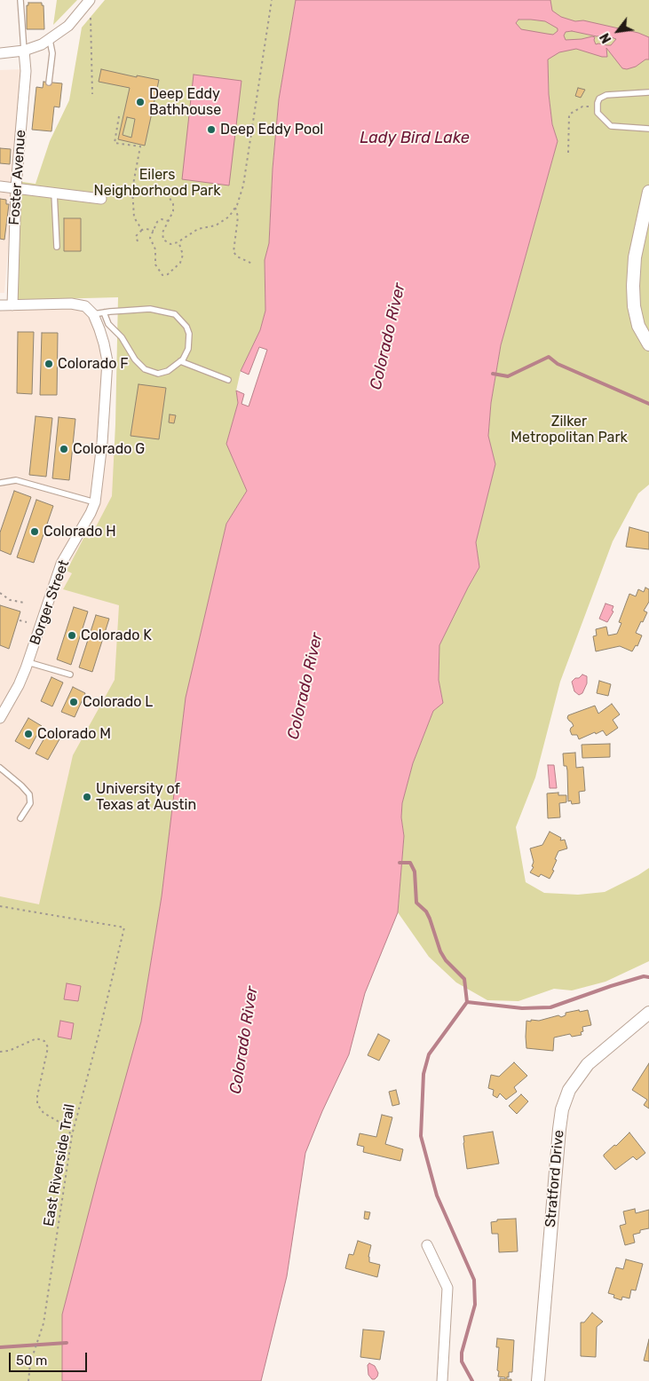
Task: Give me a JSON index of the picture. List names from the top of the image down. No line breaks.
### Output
{"streets":{"street":["Foster Avenue","Borger Street","Stratford Drive"],"path":["East Riverside Trail"]},"crossings":[["Foster Avenue","Borger Street"]],"water":["Lady Bird Lake","Colorado River"],"parks":["Eilers Neighborhood Park","Zilker Metropolitan Park"],"places":["Deep Eddy Bathhouse","Deep Eddy Pool","Colorado F","Colorado G","Colorado H","Colorado K","Colorado L","Colorado M","University of Texas at Austin"],"scale_bar":"50 m","north":"bottom left"}
